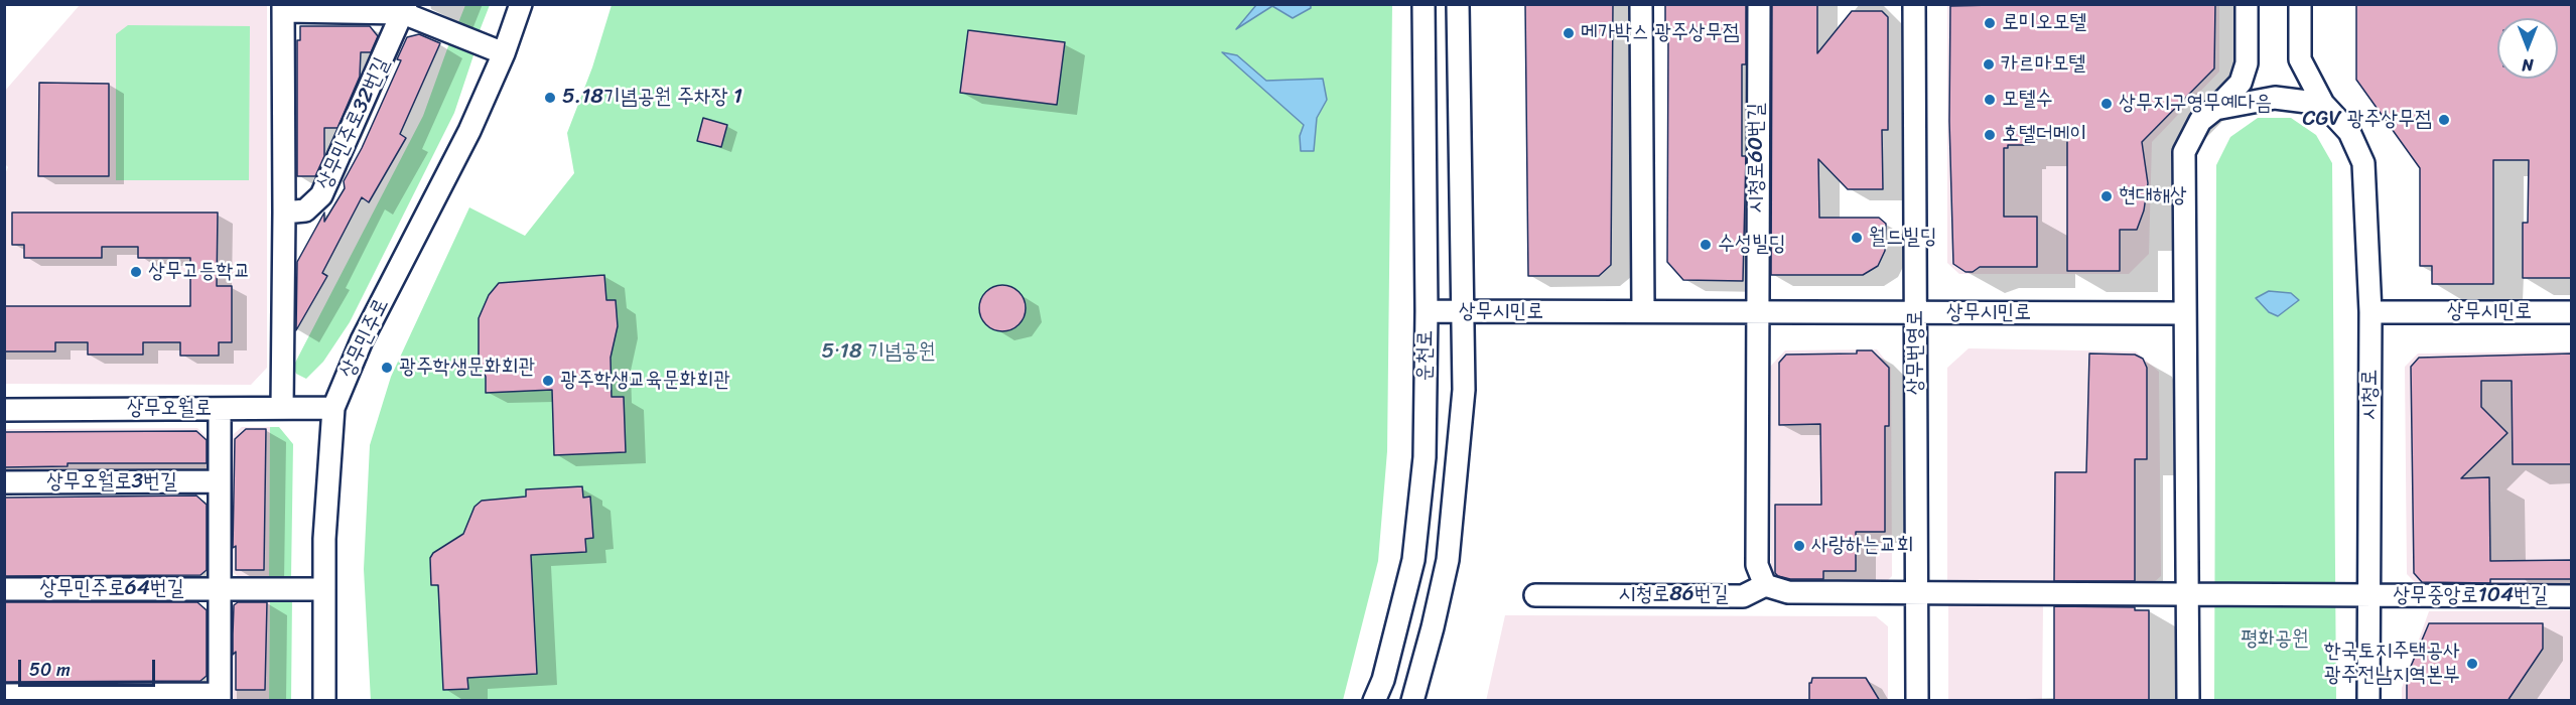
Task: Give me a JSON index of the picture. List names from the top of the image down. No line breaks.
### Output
{"streets":{"street":["상무민주로32번길","시청로60번길","상무시민로","상무민주로","상무번영로","운천로","시청로","상무오월로","상무오월로3번길","상무민주로64번길","시청로86번길","상무중앙로104번길"]},"crossings":[["상무민주로32번길","상무민주로"],["상무민주로32번길","상무오월로"],["시청로60번길","상무시민로"],["상무시민로","상무번영로"],["상무시민로","운천로"],["상무시민로","시청로"],["상무민주로","상무오월로"],["상무민주로","상무민주로64번길"],["상무번영로","상무중앙로104번길"],["시청로","상무중앙로104번길"]],"parks":["5·18 기념공원","평화공원"],"places":["로미오모텔","메가박스 광주상무점","카르마모텔","5.18기념공원 주차장 1","모텔수","상무지구영무예다음","CGV 광주상무점","호텔더메이","현대해상","월드빌딩","수성빌딩","상무고등학교","광주학생문화회관","광주학생교육문화회관","사랑하는교회","한국토지주택공사 광주전남지역본부"],"scale_bar":"50 m","north":"bottom"}
